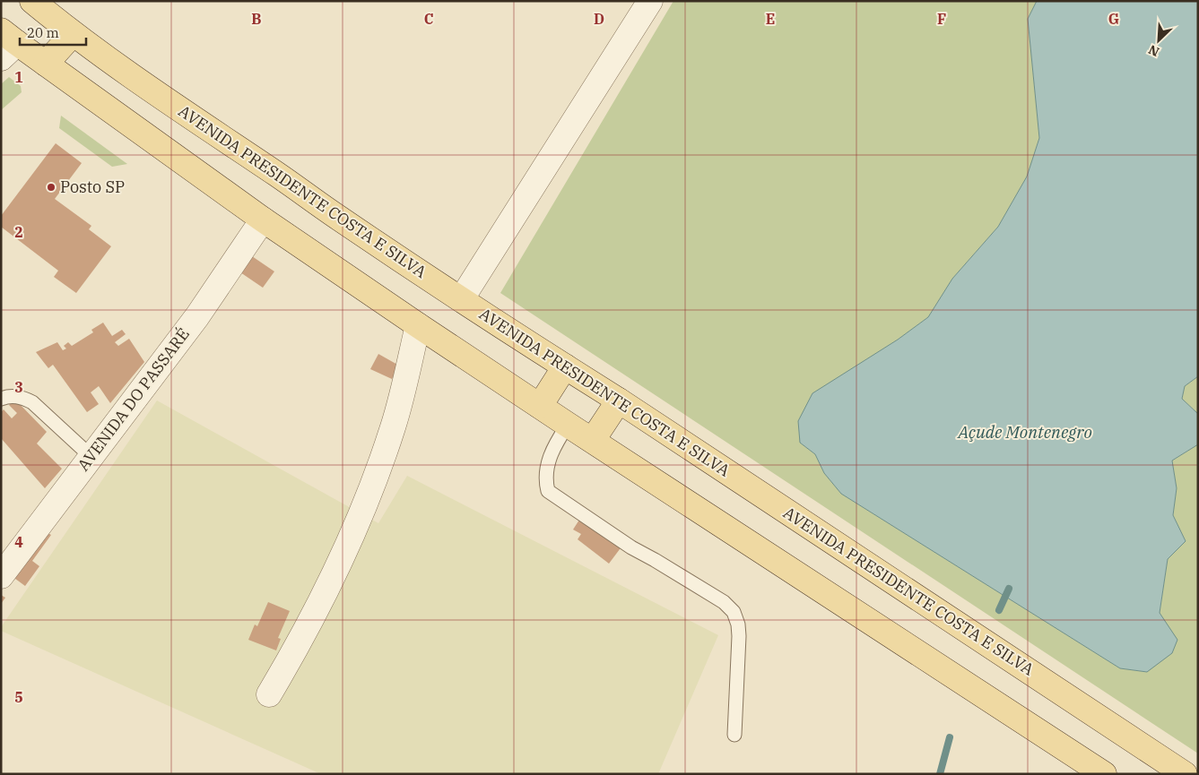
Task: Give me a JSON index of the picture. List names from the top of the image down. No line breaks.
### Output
{"streets":{"main road":["AVENIDA PRESIDENTE COSTA E SILVA"],"street":["AVENIDA DO PASSARÉ"]},"water":["Açude Montenegro"],"places":["Posto SP"],"scale_bar":"20 m","north":"bottom left","grid":{"columns":["B","C","D","E","F","G"],"rows":["1","2","3","4","5"]}}
